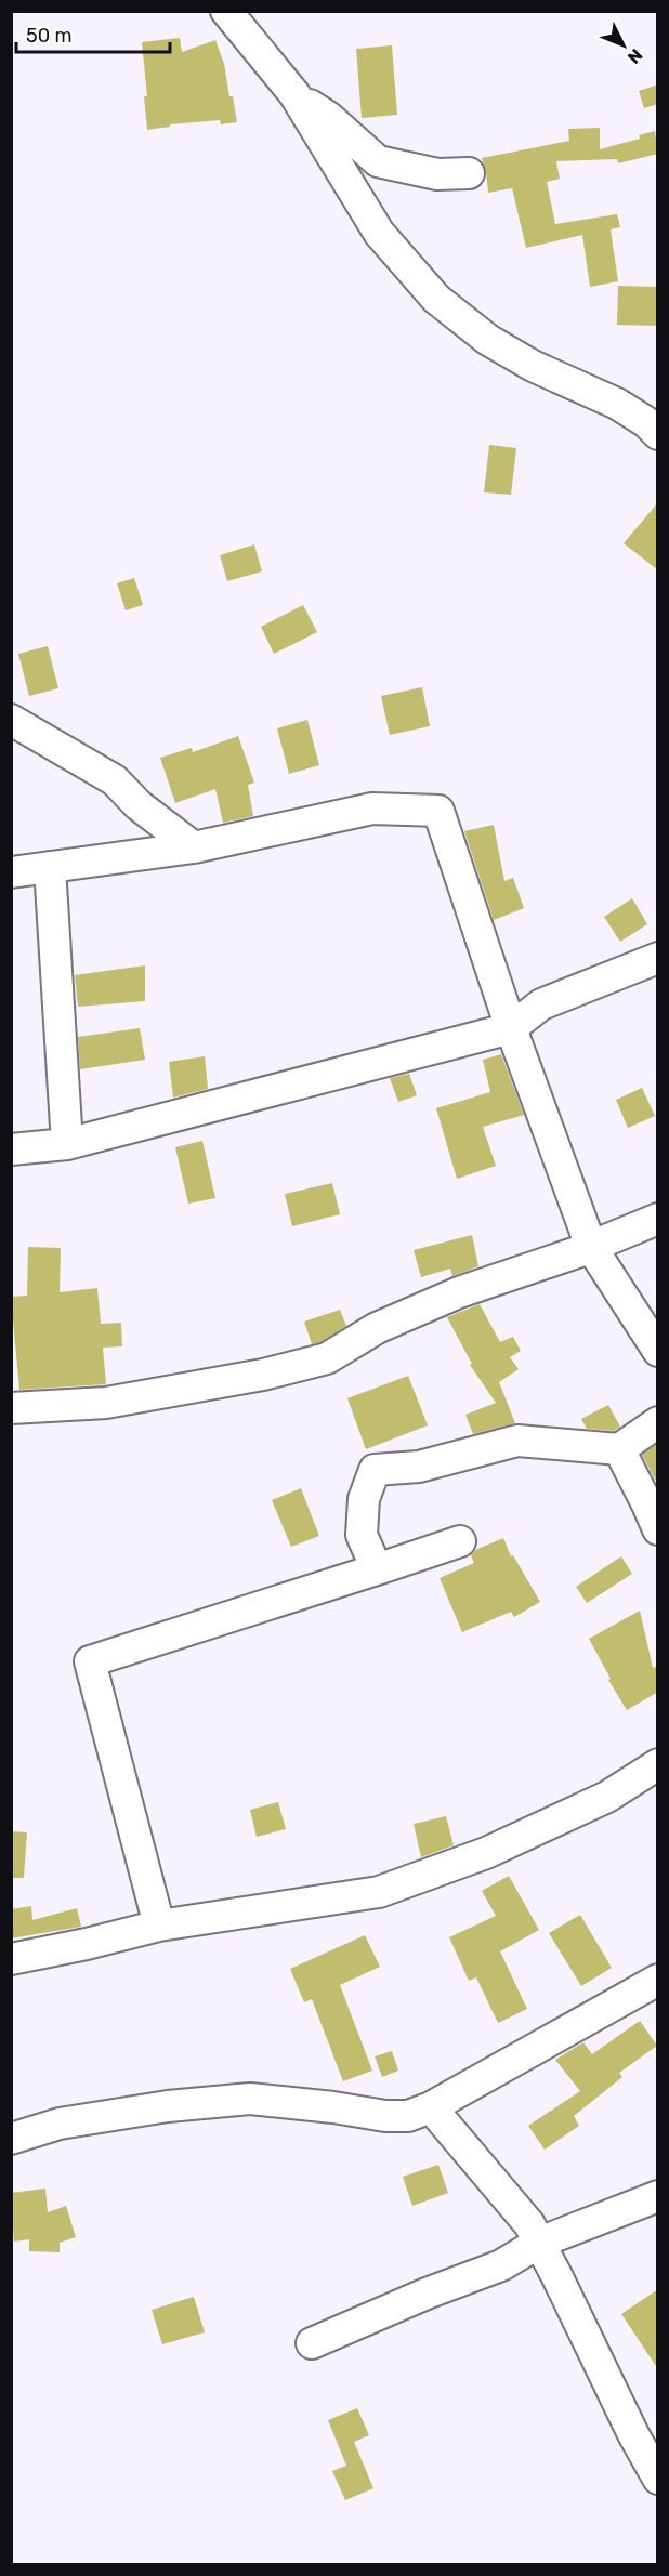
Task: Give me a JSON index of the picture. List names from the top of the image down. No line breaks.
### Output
{"scale_bar":"50 m","north":"bottom right"}
